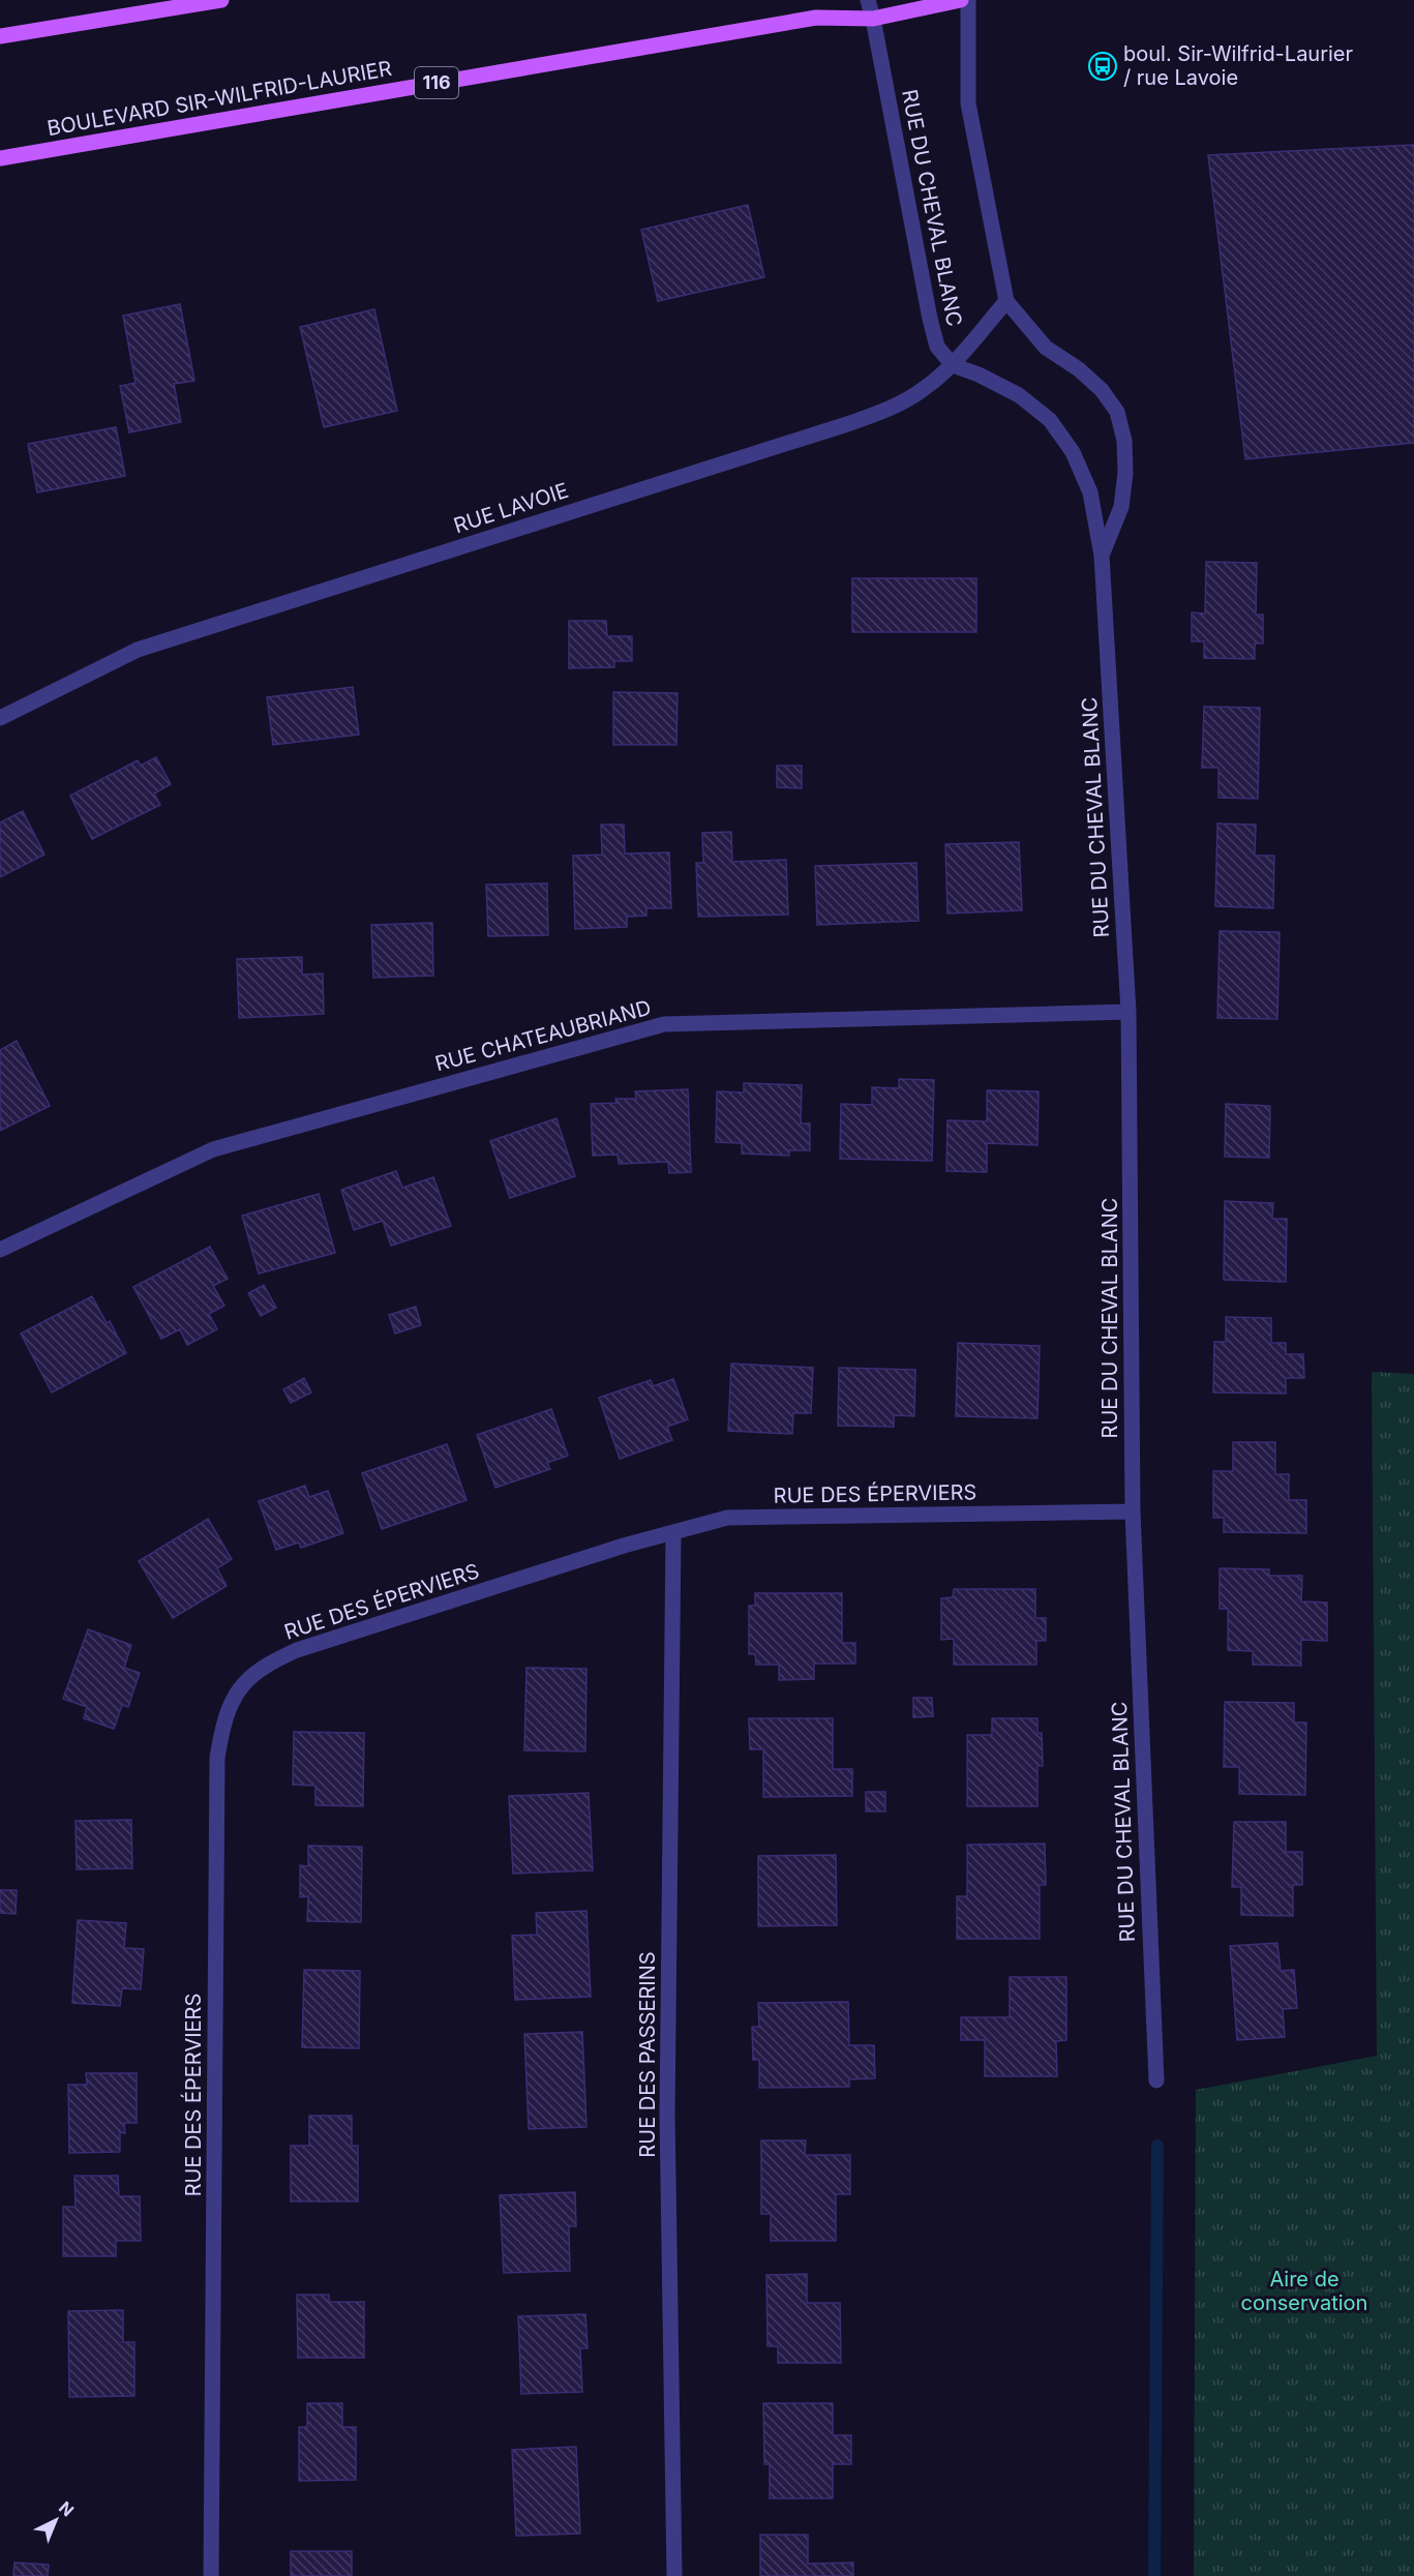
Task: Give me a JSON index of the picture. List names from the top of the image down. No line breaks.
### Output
{"streets":{"main road":["116","BOULEVARD SIR-WILFRID-LAURIER"],"street":["RUE DU CHEVAL BLANC","RUE LAVOIE","RUE CHATEAUBRIAND","RUE DES ÉPERVIERS","RUE DES PASSERINS"]},"crossings":[["BOULEVARD SIR-WILFRID-LAURIER","RUE DU CHEVAL BLANC"],["RUE DU CHEVAL BLANC","RUE LAVOIE"],["RUE DU CHEVAL BLANC","RUE CHATEAUBRIAND"],["RUE DU CHEVAL BLANC","RUE DES ÉPERVIERS"],["RUE DES ÉPERVIERS","RUE DES PASSERINS"]],"parks":["Aire de conservation"],"places":{"bus stop":["boul. Sir-Wilfrid-Laurier / rue Lavoie"]},"north":"top right"}
